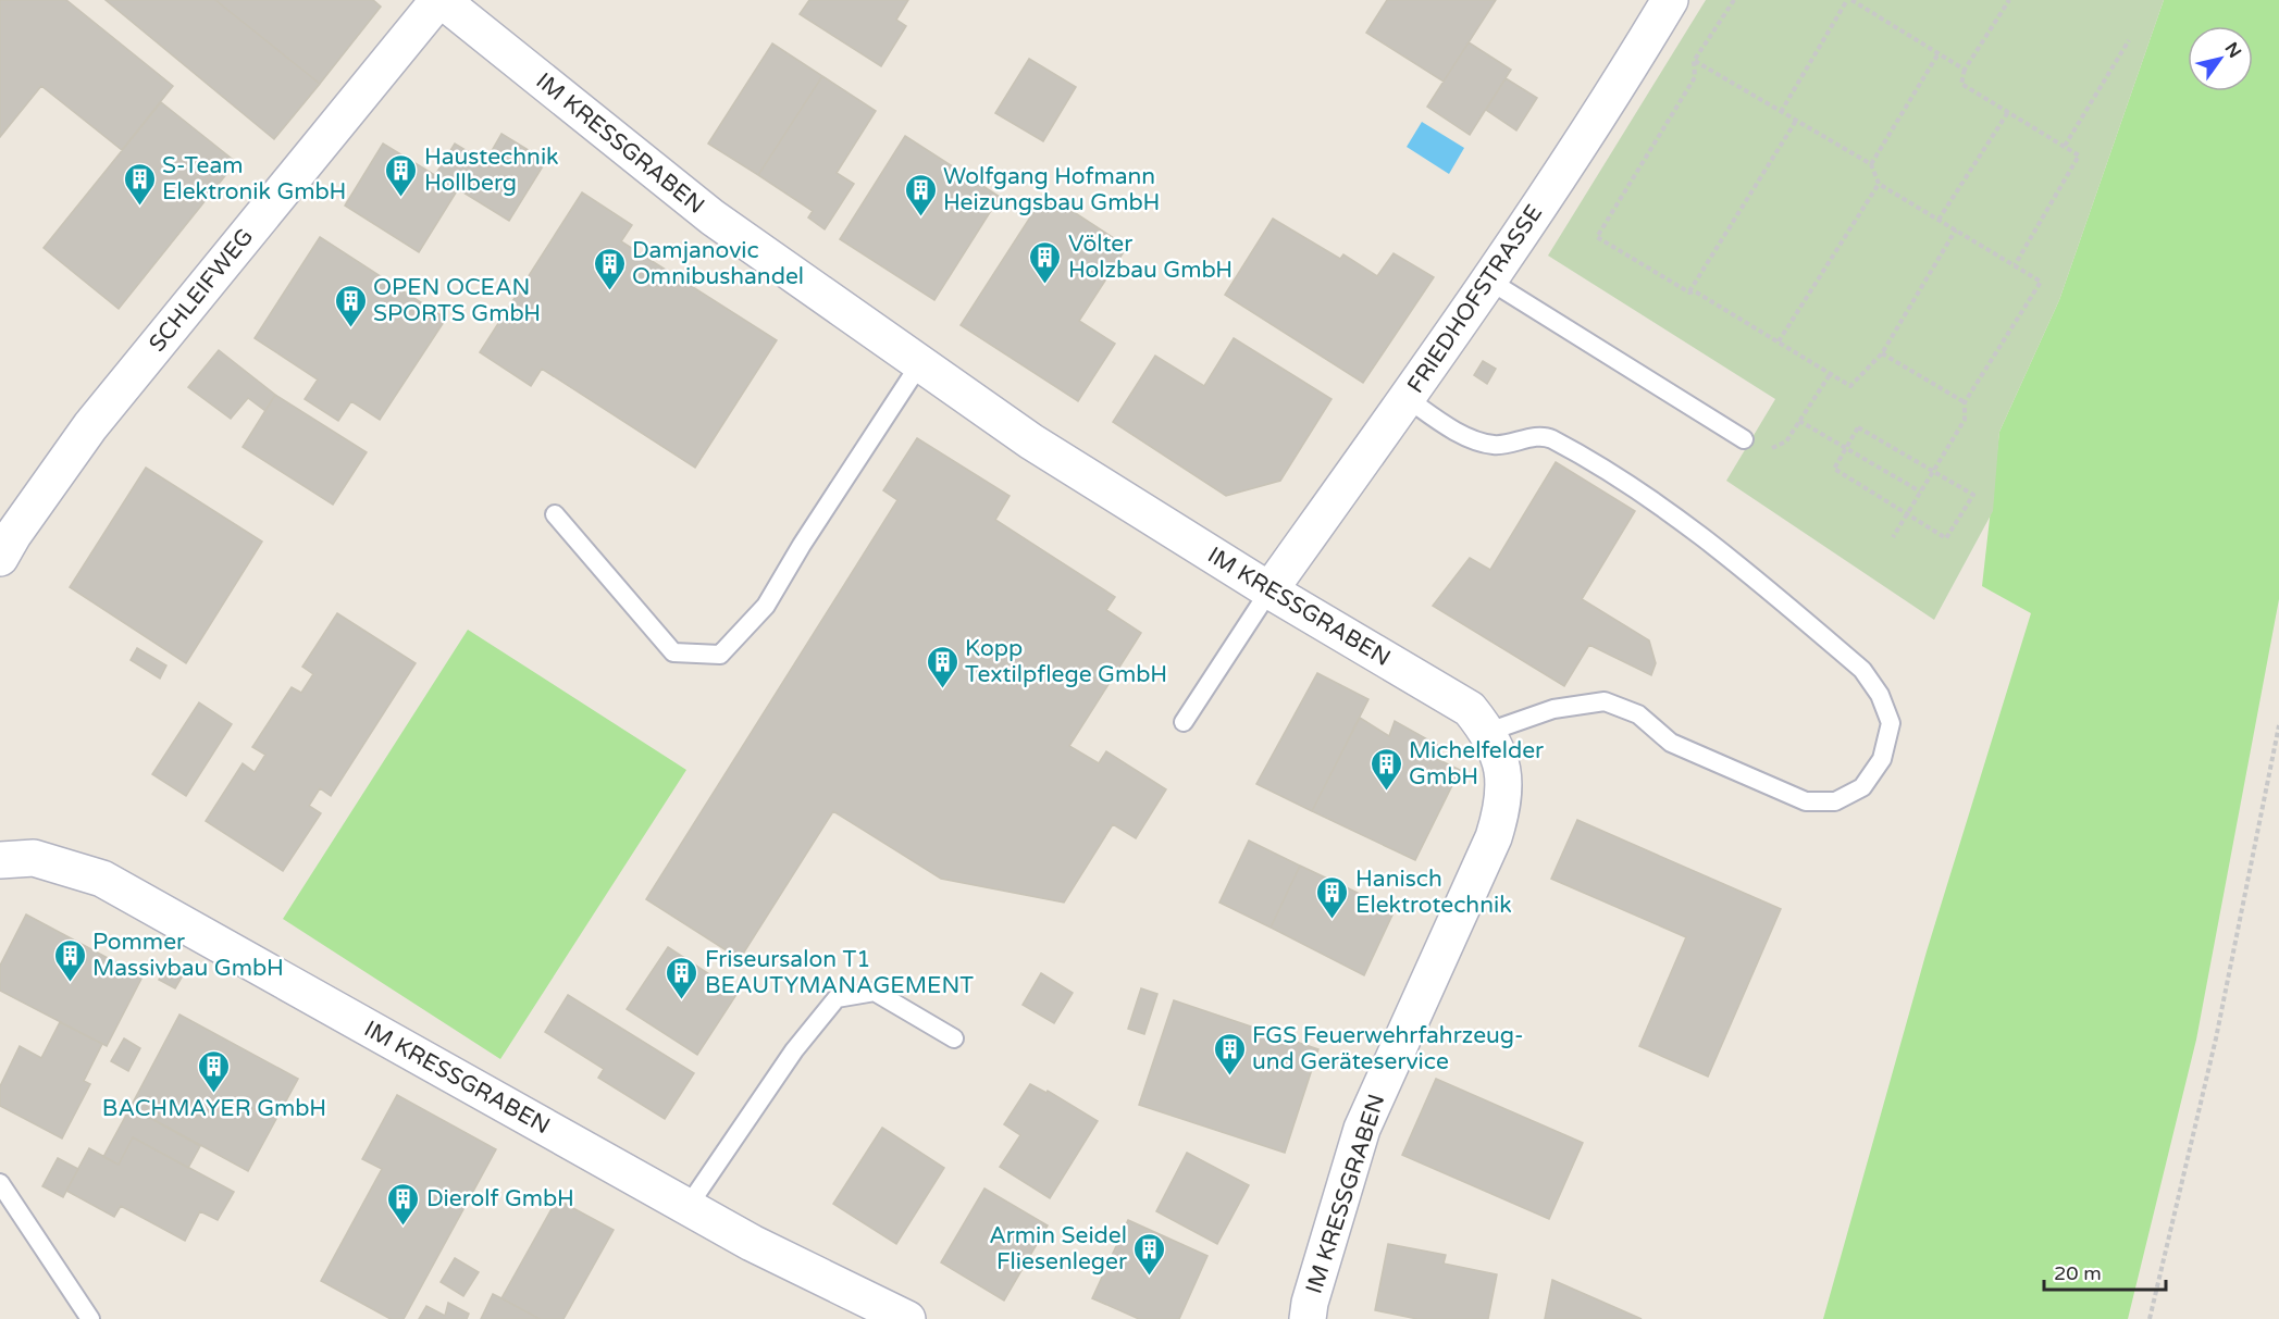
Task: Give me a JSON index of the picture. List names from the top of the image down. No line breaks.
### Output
{"streets":{"street":["IM KRESSGRABEN","SCHLEIFWEG","FRIEDHOFSTRASSE"]},"crossings":[["IM KRESSGRABEN","SCHLEIFWEG"],["IM KRESSGRABEN","FRIEDHOFSTRASSE"]],"places":{"building":["Haustechnik Hollberg","S-Team Elektronik GmbH","Wolfgang Hofmann Heizungsbau GmbH","Völter Holzbau GmbH","Damjanovic Omnibushandel","OPEN OCEAN SPORTS GmbH","Kopp Textilpflege GmbH","Michelfelder GmbH","Hanisch Elektrotechnik","Pommer Massivbau GmbH","Friseursalon T1 BEAUTYMANAGEMENT","FGS Feuerwehrfahrzeug- und Geräteservice","BACHMAYER GmbH","Dierolf GmbH","Armin Seidel Fliesenleger"]},"scale_bar":"20 m","north":"top right"}
